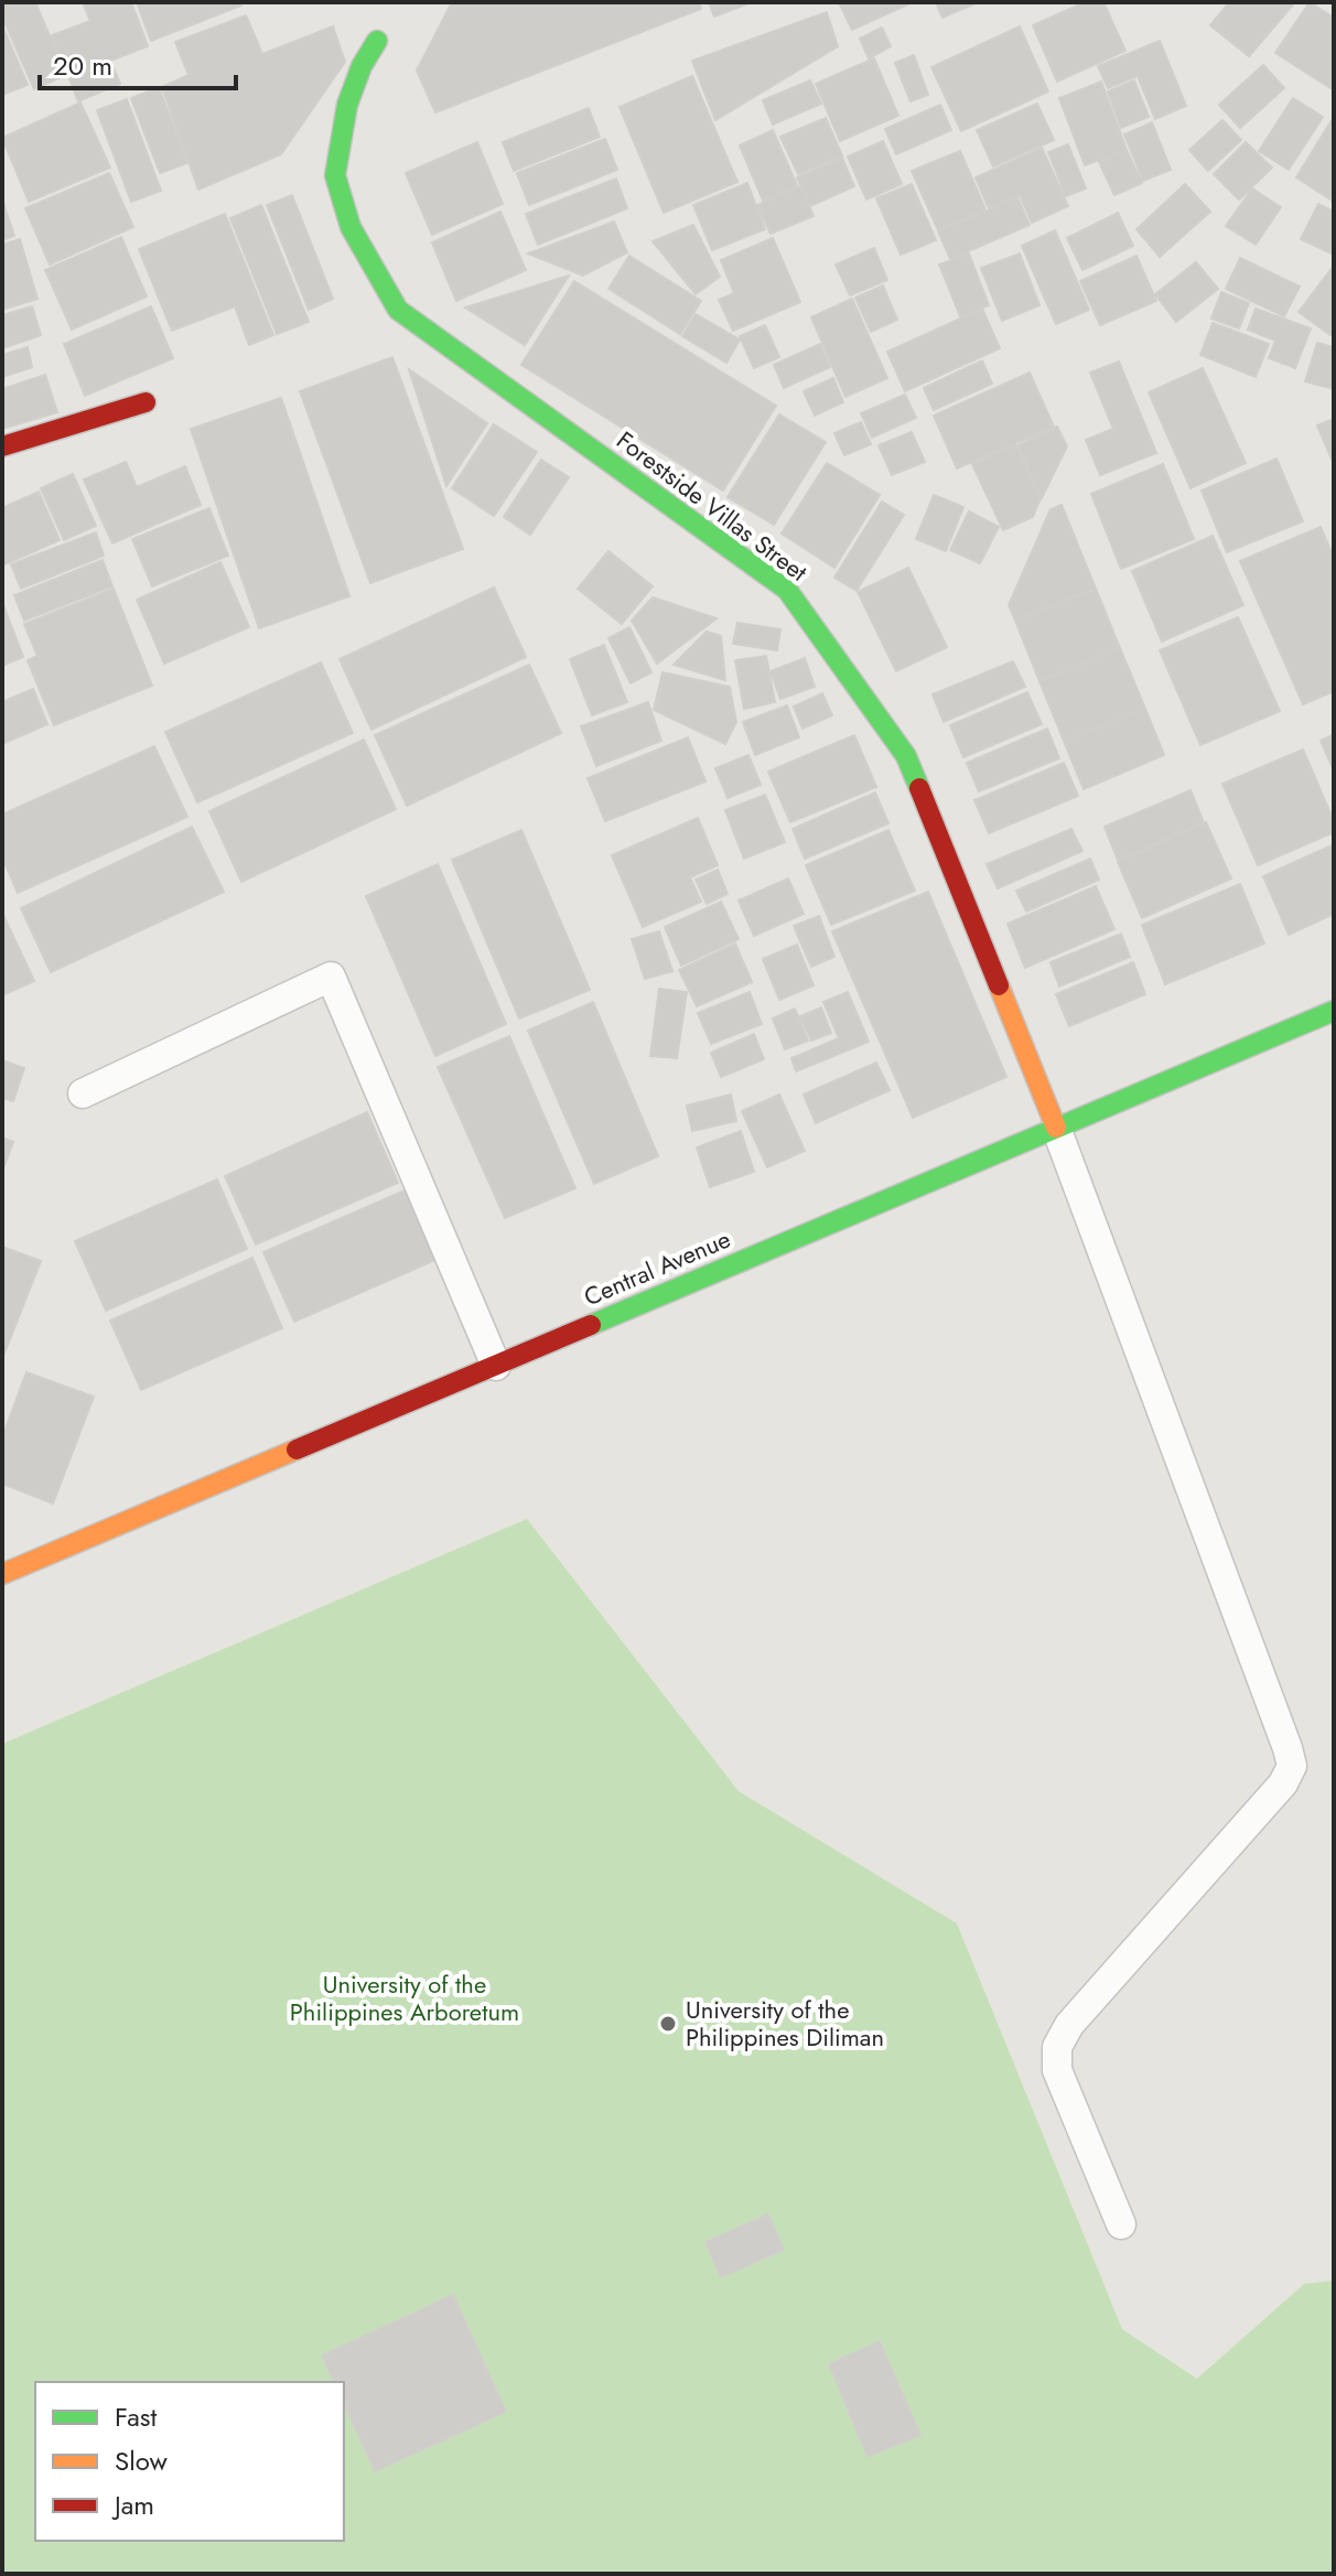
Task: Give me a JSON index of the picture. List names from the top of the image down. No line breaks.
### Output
{"streets":{"street":["Forestside Villas Street","Central Avenue"]},"crossings":[["Forestside Villas Street","Central Avenue"]],"parks":["University of the Philippines Arboretum"],"places":["University of the Philippines Diliman"],"legend":["Fast","Slow","Jam"],"scale_bar":"20 m"}
